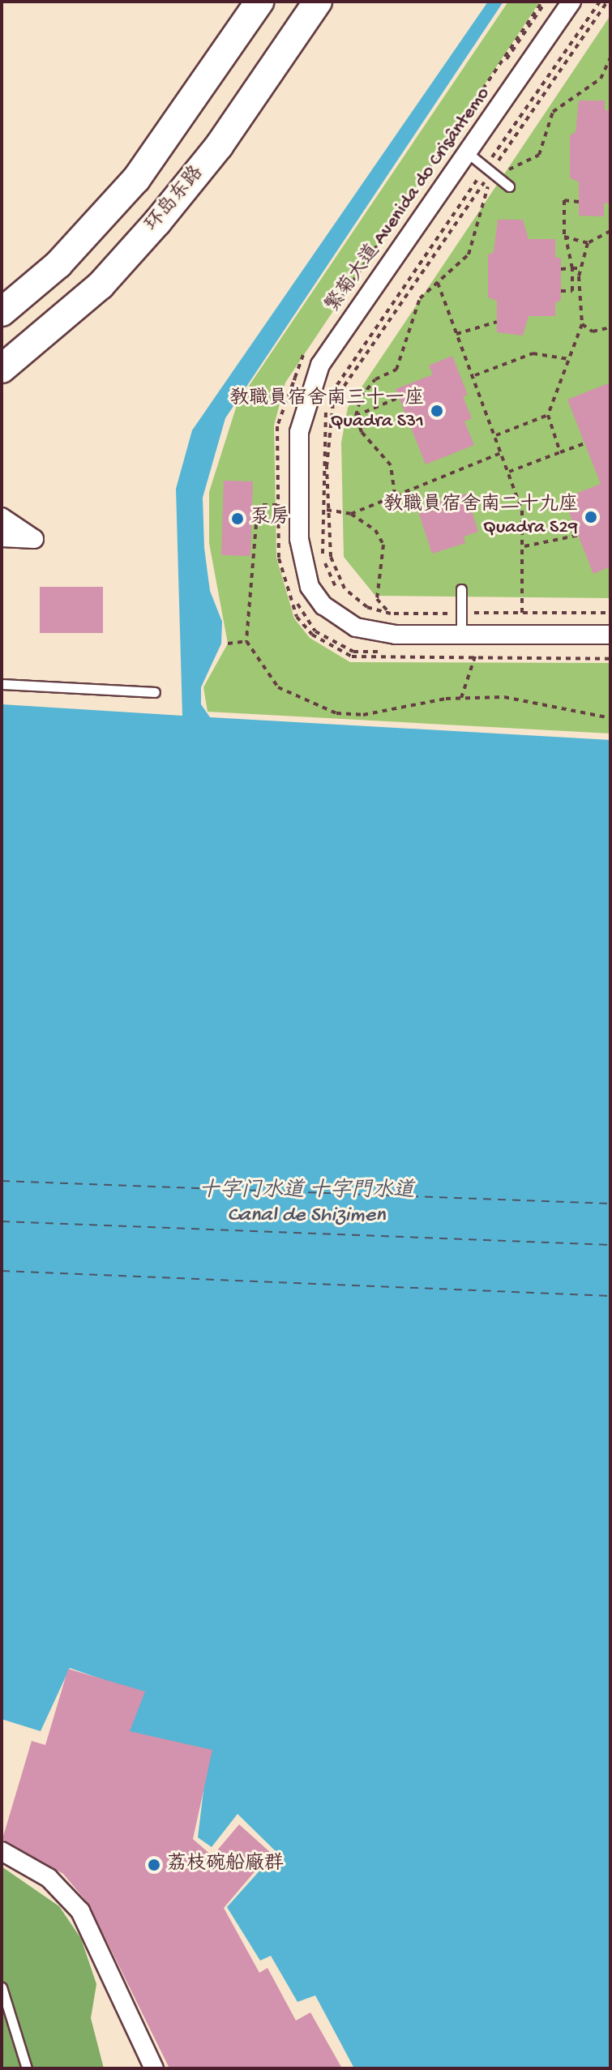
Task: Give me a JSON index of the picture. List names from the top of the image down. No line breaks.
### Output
{"streets":{"main road":["环岛东路"],"street":["繁菊大道 Avenida do Crisântemo"]},"water":["十字门水道 十字門水道 Canal de Shizimen"],"places":["教職員宿舍南三十一座 Quadra S31","教職員宿舍南二十九座 Quadra S29","泵房","荔枝碗船廠群"]}
